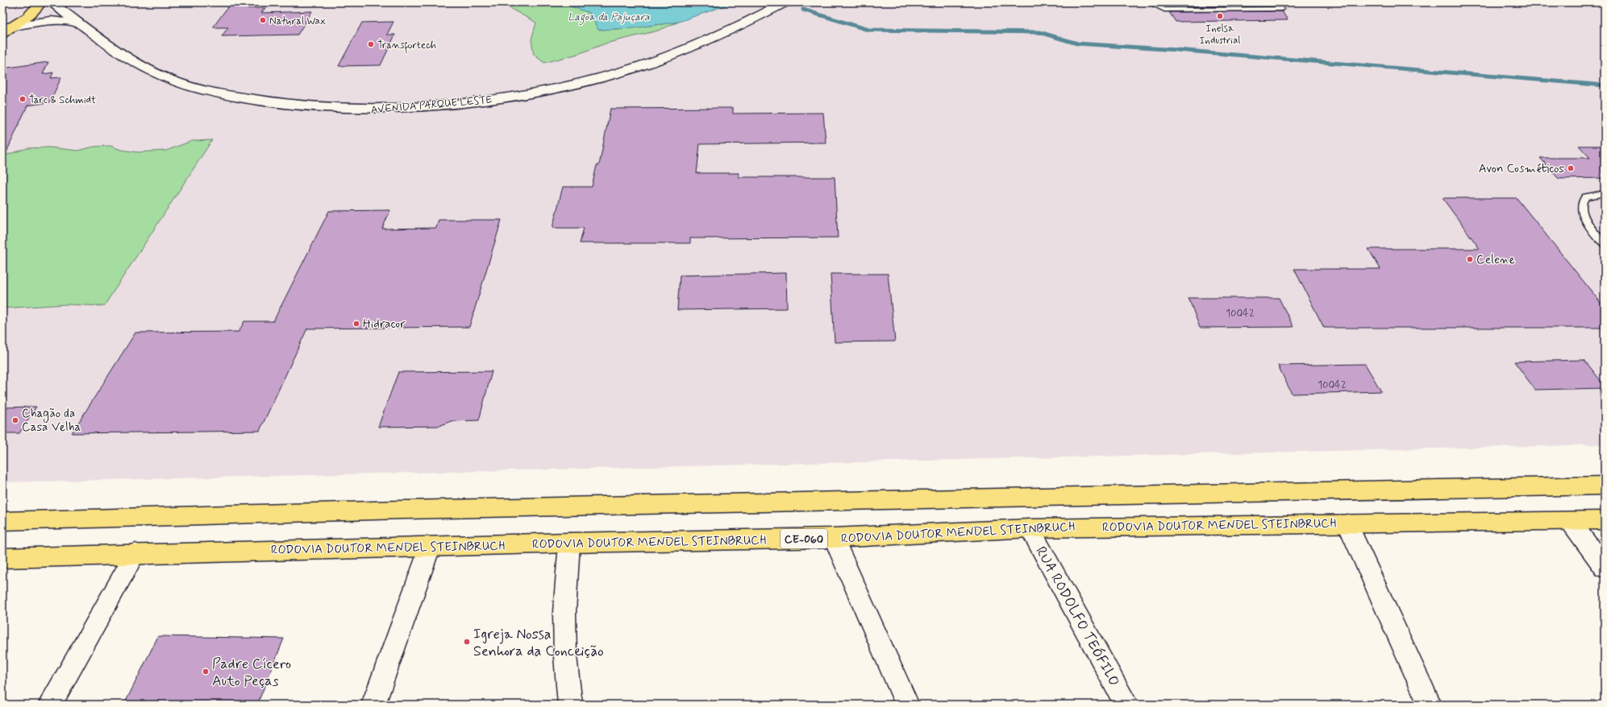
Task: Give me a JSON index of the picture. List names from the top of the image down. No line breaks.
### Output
{"streets":{"main road":["RODOVIA DOUTOR MENDEL STEINBRUCH","CE-060"],"street":["AVENIDA PARQUE LESTE","RUA RODOLFO TEÓFILO"]},"crossings":[["RODOVIA DOUTOR MENDEL STEINBRUCH","RUA RODOLFO TEÓFILO"]],"water":["Lagoa da Pajuçara"],"places":["Inelsa Industrial","Natural Wax","Transfortech","Tarc & Schmidt","Avon Cosméticos","Celene","Hidracor","Chagão da Casa Velha","Igreja Nossa Senhora da Conceição","Padre Cícero Auto Peças"],"house_numbers":["10042","10042"]}
